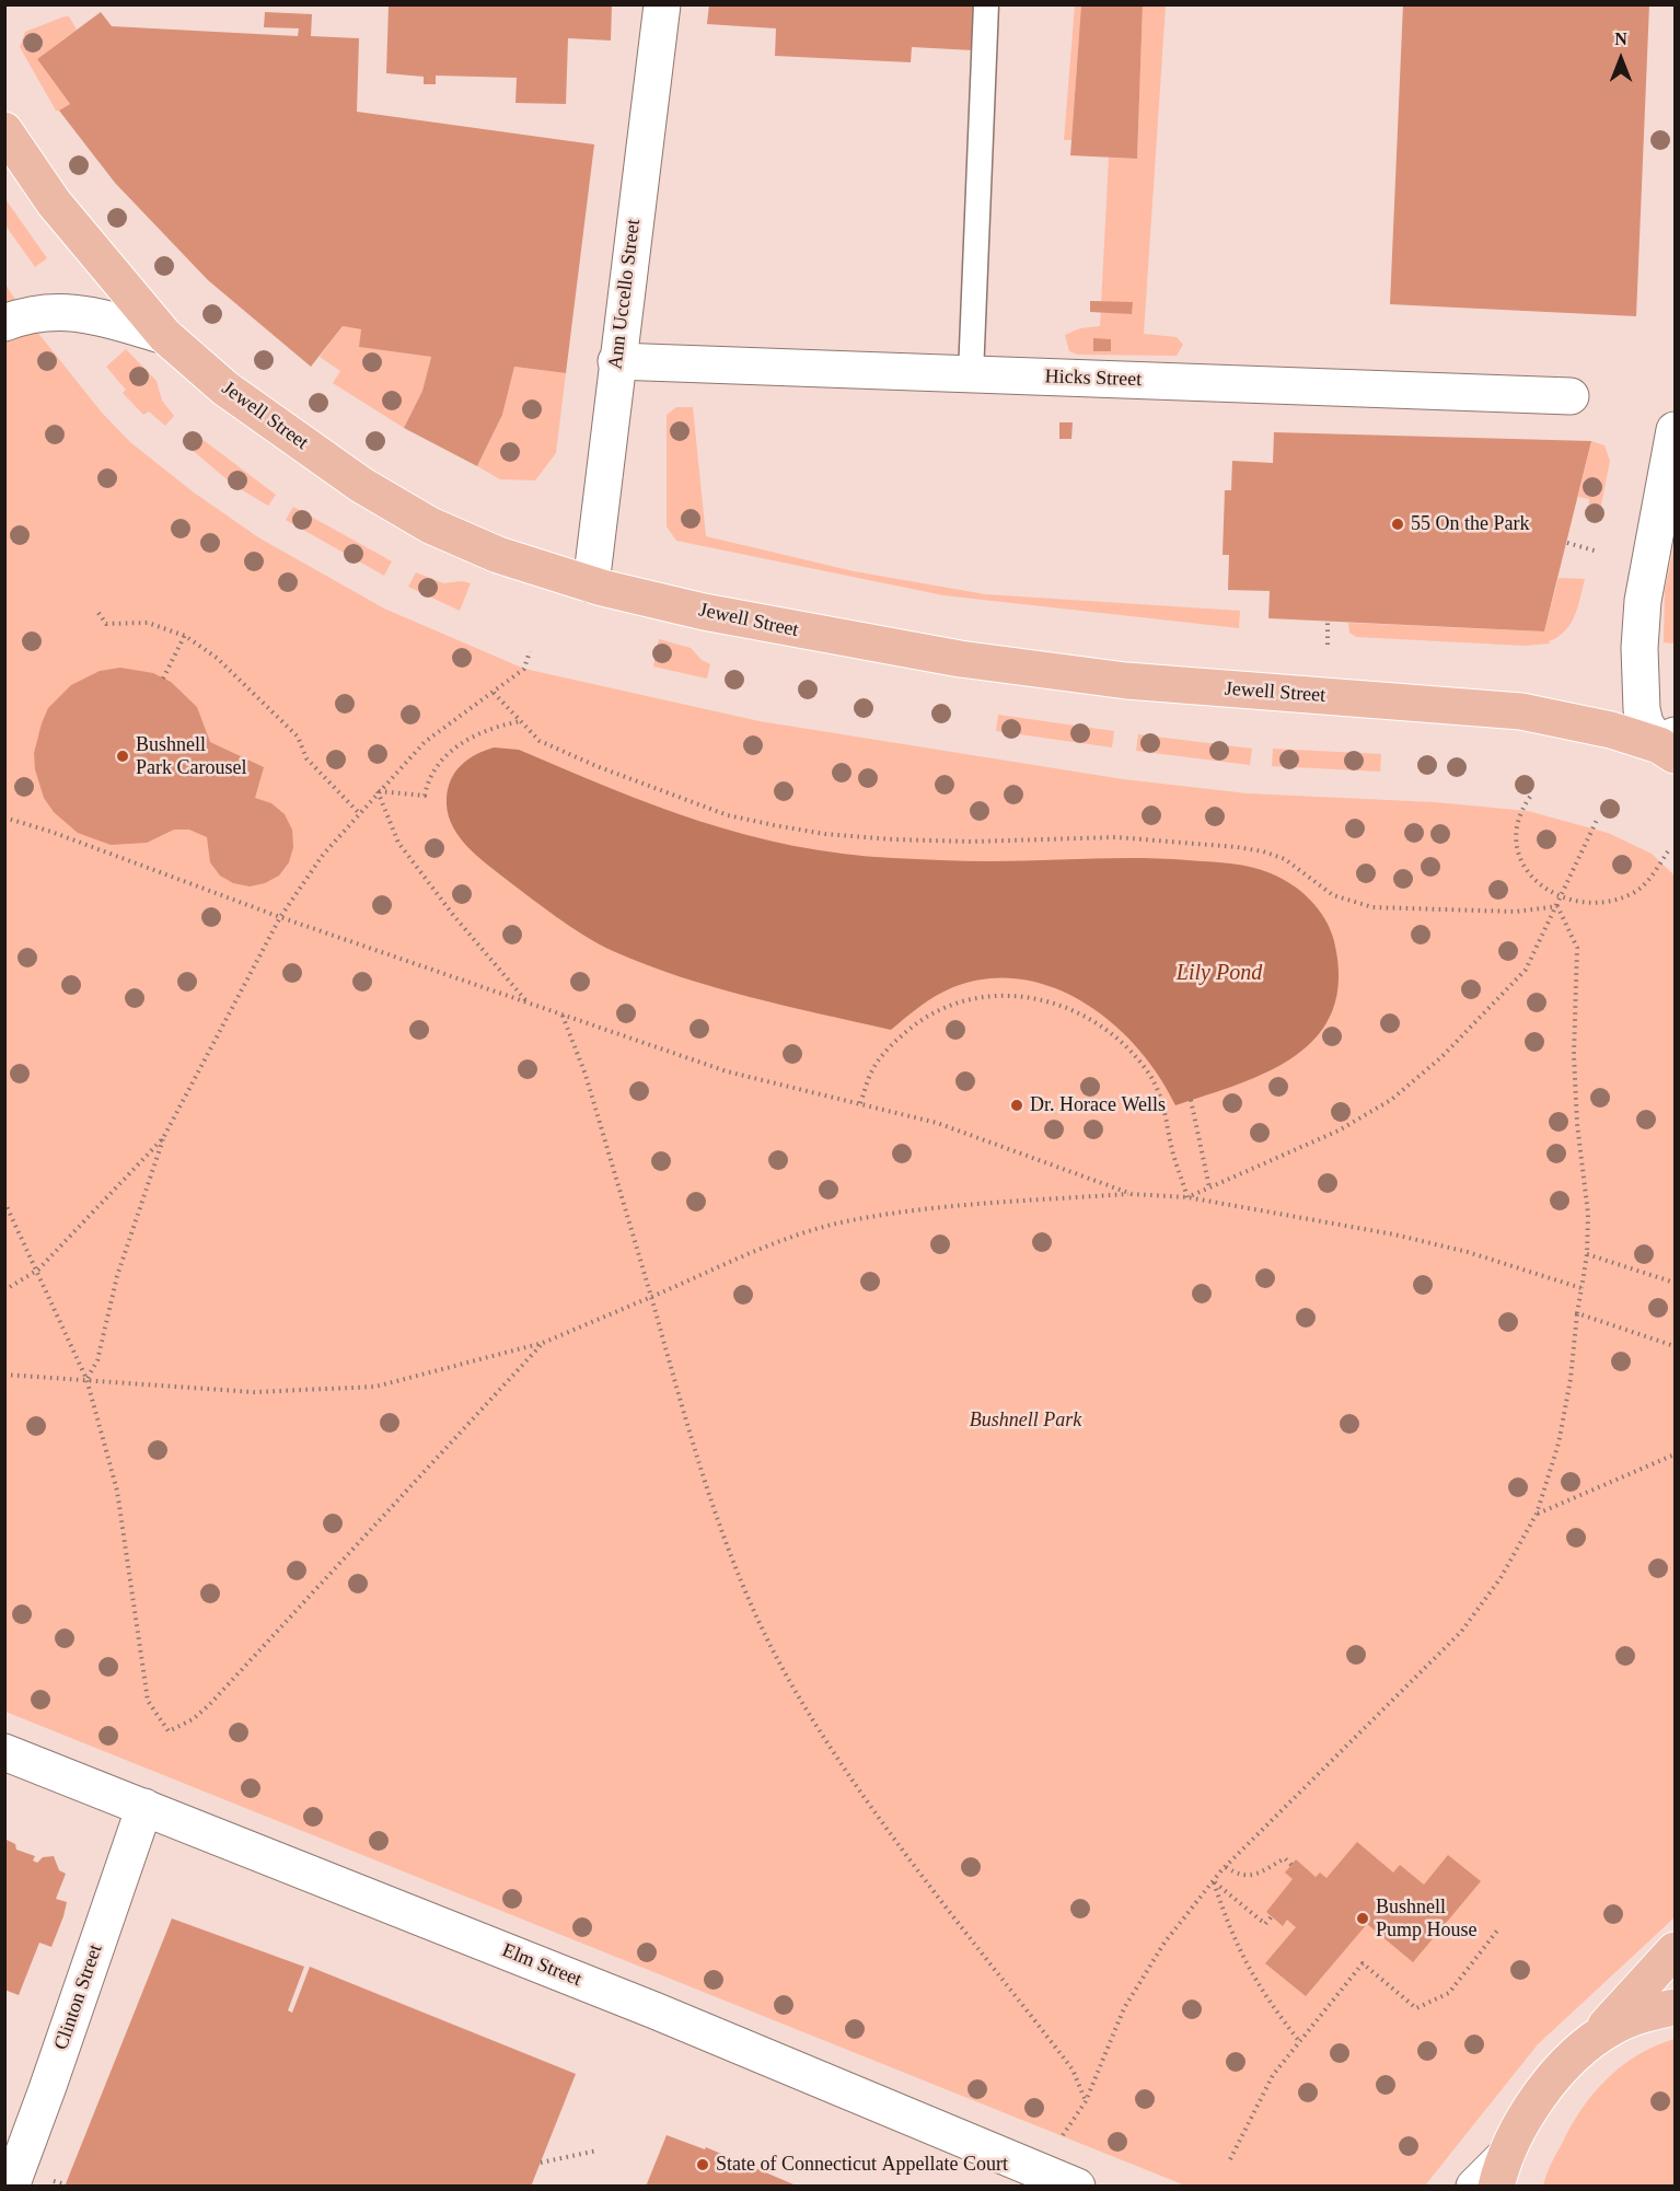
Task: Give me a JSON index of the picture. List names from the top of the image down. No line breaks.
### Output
{"streets":{"main road":["Jewell Street"],"street":["Ann Uccello Street","Hicks Street","Elm Street","Clinton Street"]},"crossings":[["Ann Uccello Street","Hicks Street"],["Ann Uccello Street","Jewell Street"],["Elm Street","Clinton Street"]],"water":["Lily Pond"],"parks":["Bushnell Park"],"places":["55 On the Park","Bushnell Park Carousel","Dr. Horace Wells","Bushnell Pump House","State of Connecticut Appellate Court"],"north":"top"}
